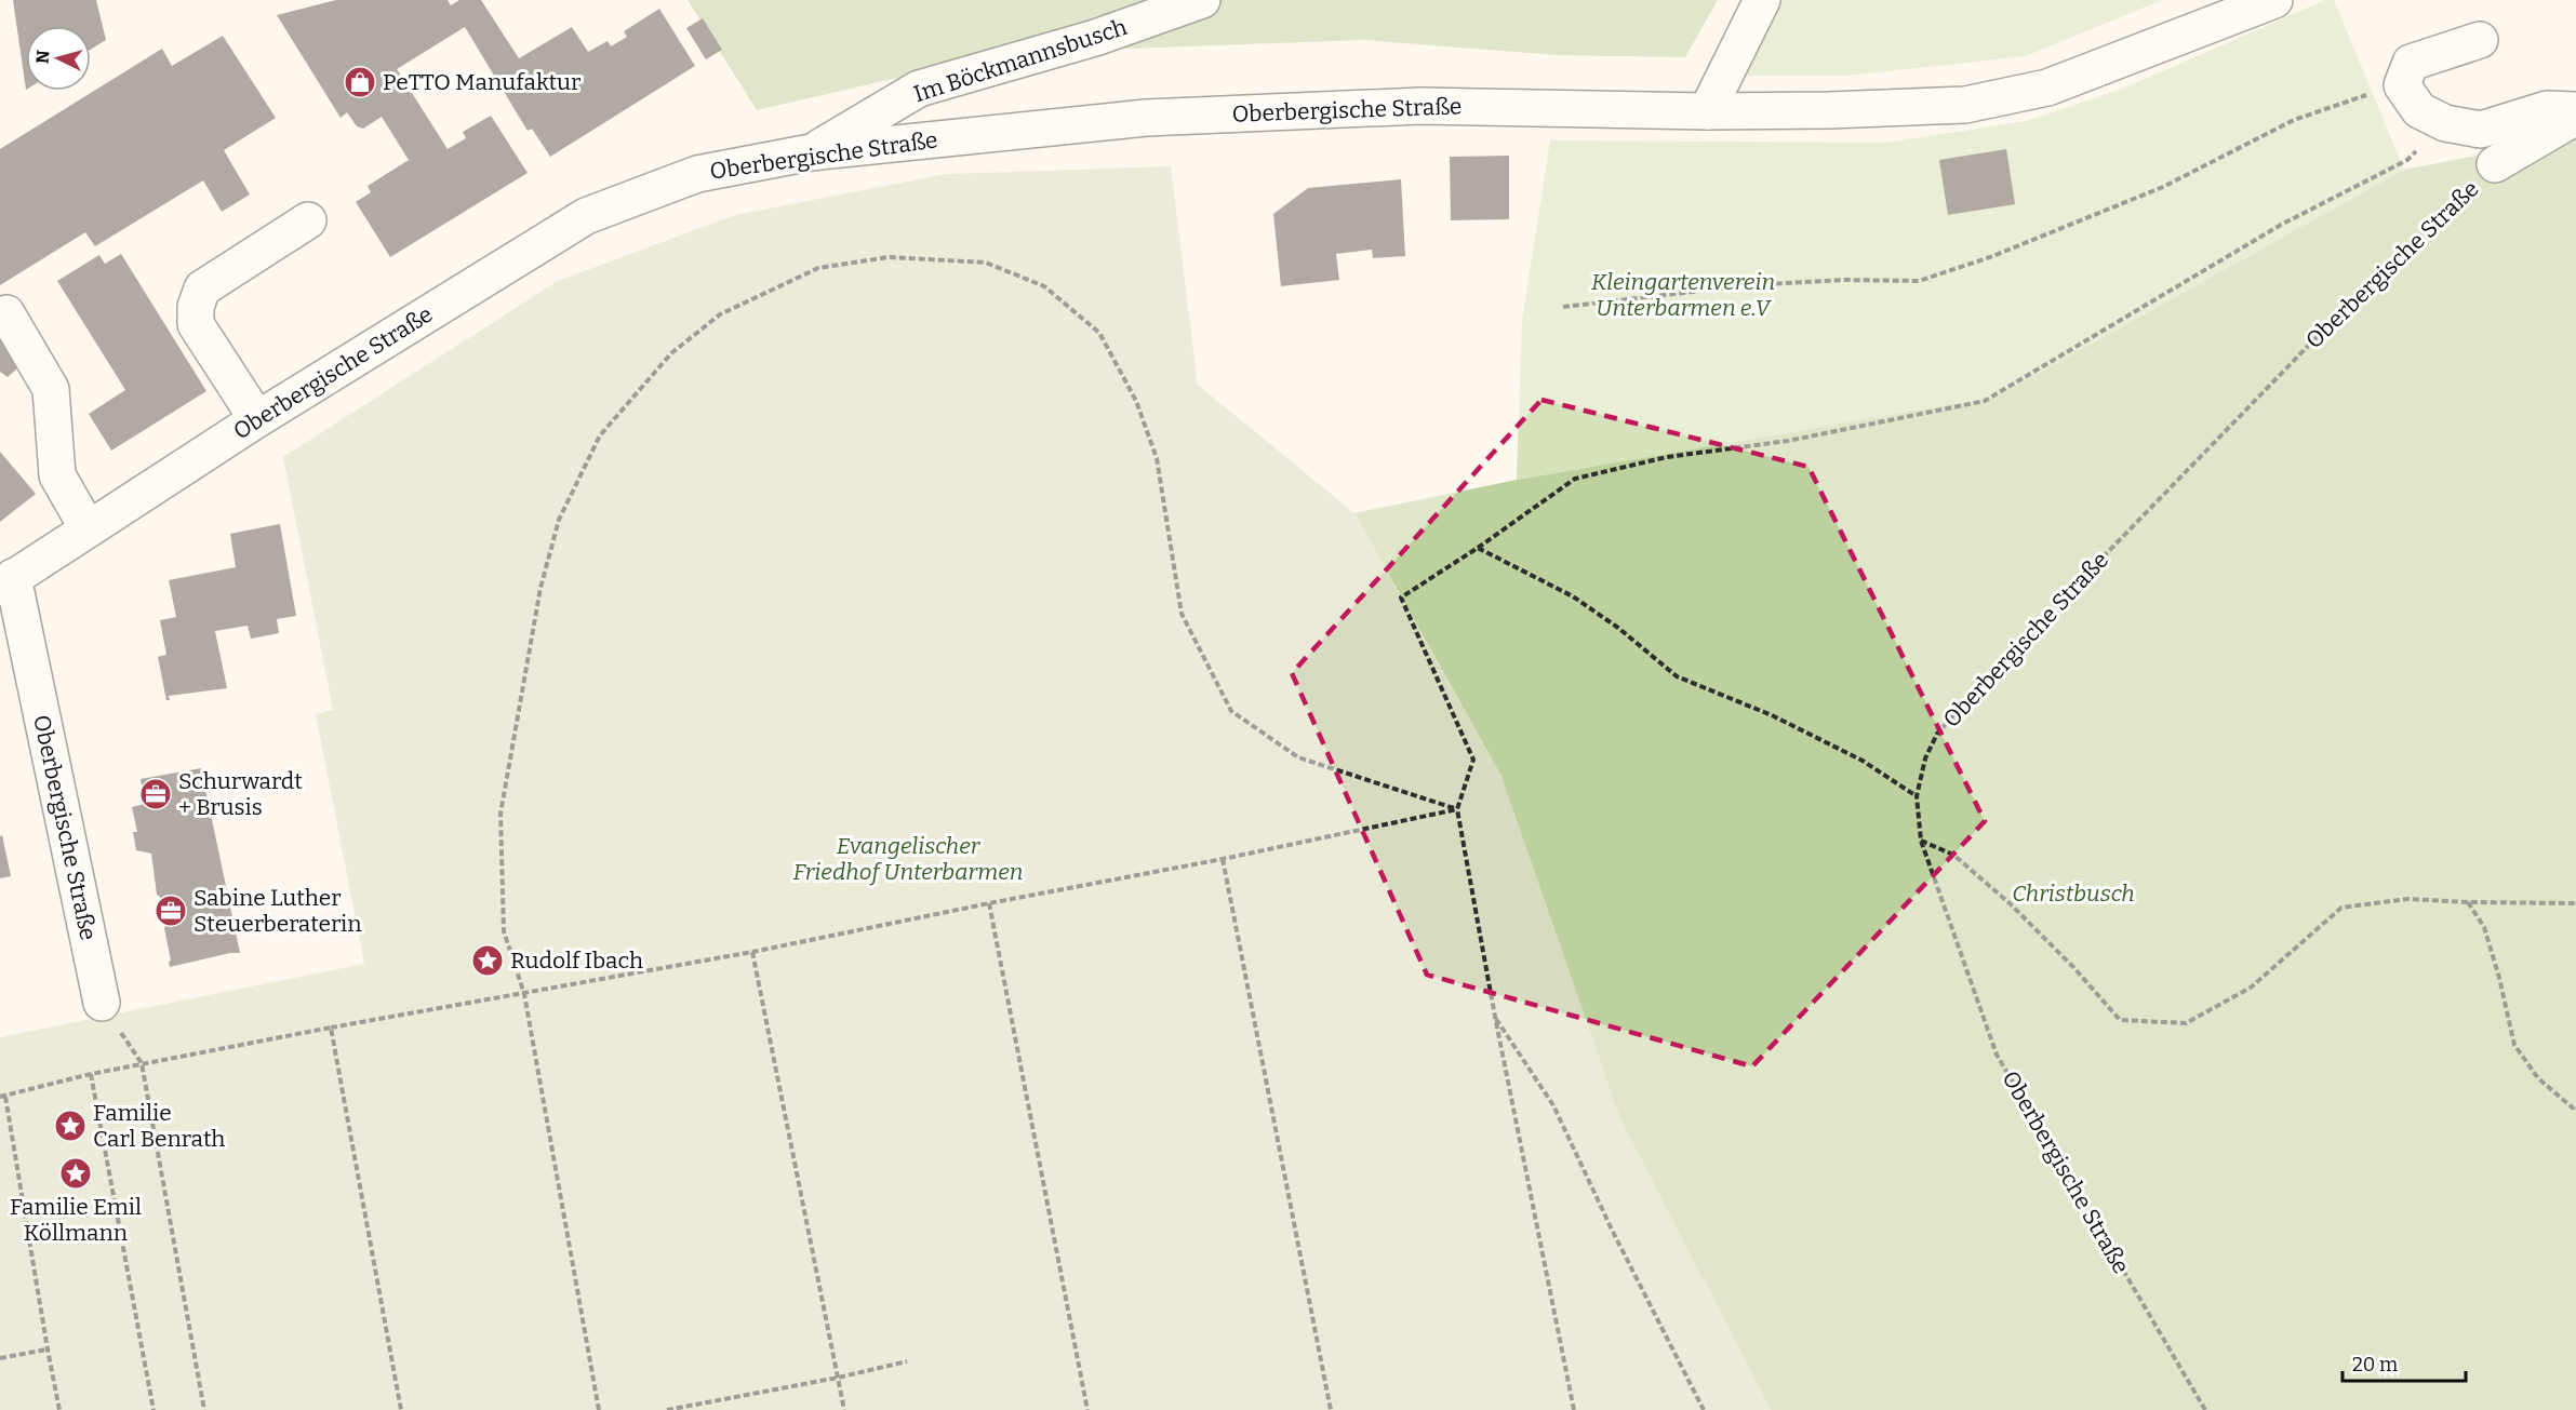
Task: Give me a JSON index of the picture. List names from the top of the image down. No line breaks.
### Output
{"streets":{"street":["Im Böckmannsbusch","Oberbergische Straße"]},"crossings":[["Im Böckmannsbusch","Oberbergische Straße"]],"parks":["Kleingartenverein Unterbarmen e.V","Evangelischer Friedhof Unterbarmen","Christbusch"],"places":{"shop":["PeTTO Manufaktur"],"office":["Schurwardt + Brusis","Sabine Luther Steuerberaterin"],"place":["Rudolf Ibach","Familie Carl Benrath","Familie Emil Köllmann"]},"scale_bar":"20 m","north":"left"}
